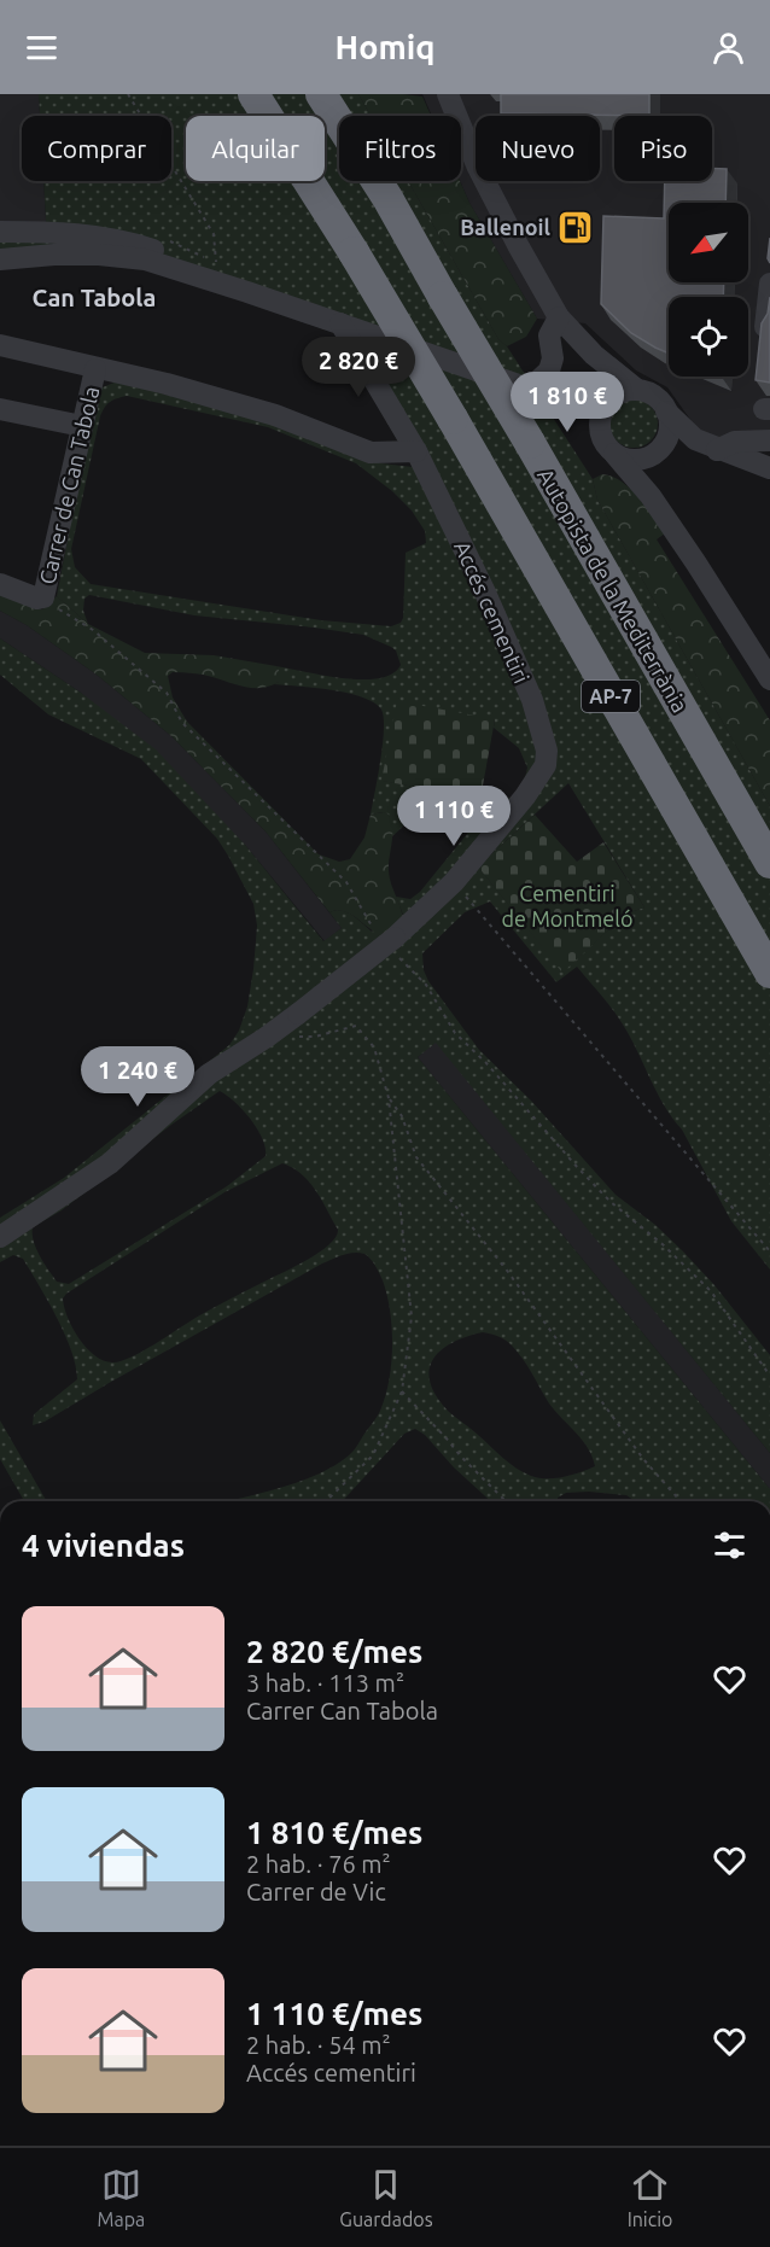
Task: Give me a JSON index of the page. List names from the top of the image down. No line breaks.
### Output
{"streets":{"highway":["Autopista de la Mediterrània","AP-7"],"street":["Carrer de Can Tabola","Accés cementiri"]},"crossings":[["Carrer de Can Tabola","Accés cementiri"]],"districts":["Can Tabola"],"parks":["Cementiri de Montmeló"],"places":{"fuel station":["Ballenoil"]},"north":"bottom left","page":{"header":"Homiq","chip":["Comprar","Alquilar","Filtros","Nuevo","Piso"],"price":["2 820 €","1 810 €","1 110 €","1 240 €"],"heading":"4 viviendas","list":[{"name":"2 820 €/mes","note":"3 hab. · 113 m² · Carrer Can Tabola"},{"name":"1 810 €/mes","note":"2 hab. · 76 m² · Carrer de Vic"},{"name":"1 110 €/mes","note":"2 hab. · 54 m² · Accés cementiri"}],"tabs":["Mapa","Guardados","Inicio"]}}
